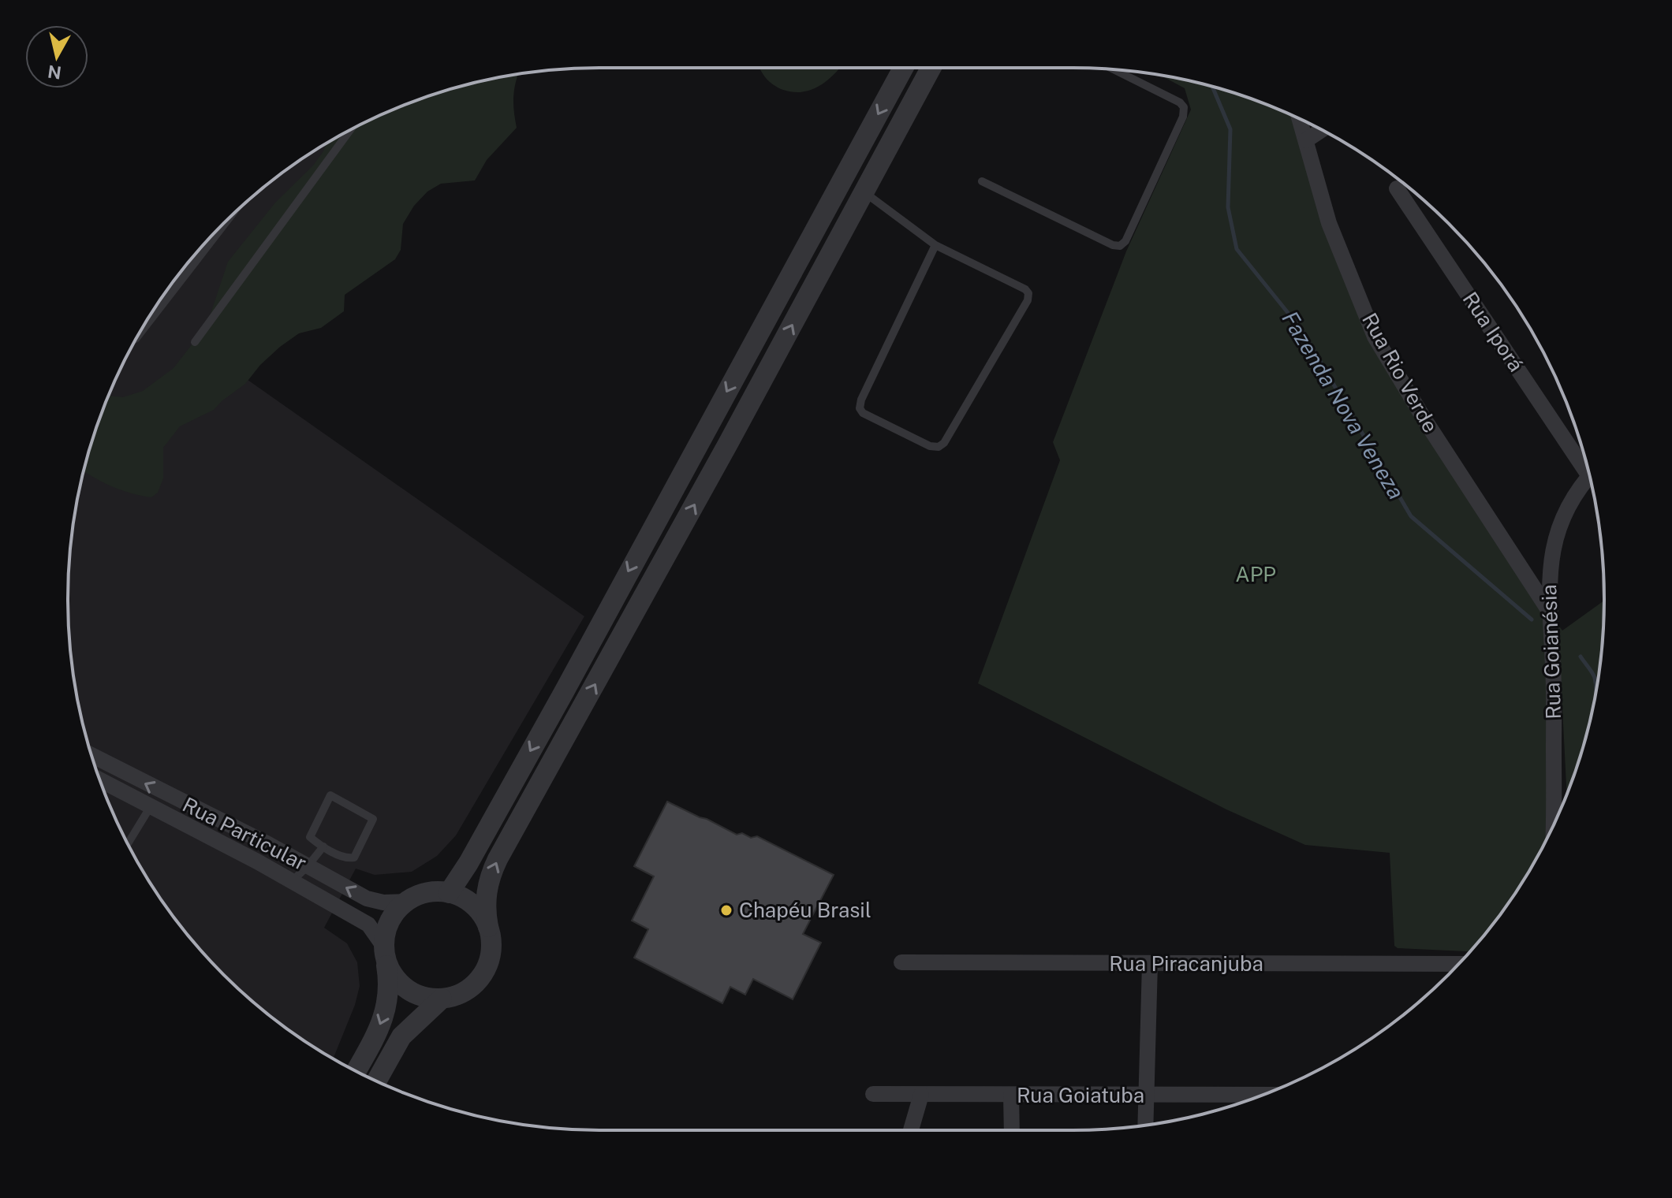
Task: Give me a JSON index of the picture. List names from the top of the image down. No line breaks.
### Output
{"streets":{"street":["Rua Iporá","Rua Rio Verde","Rua Goianésia","Rua Particular","Rua Piracanjuba","Rua Goiatuba"]},"crossings":[["Rua Rio Verde","Rua Goianésia"]],"water":["Fazenda Nova Veneza"],"parks":["APP"],"places":["Chapéu Brasil"],"north":"bottom"}
